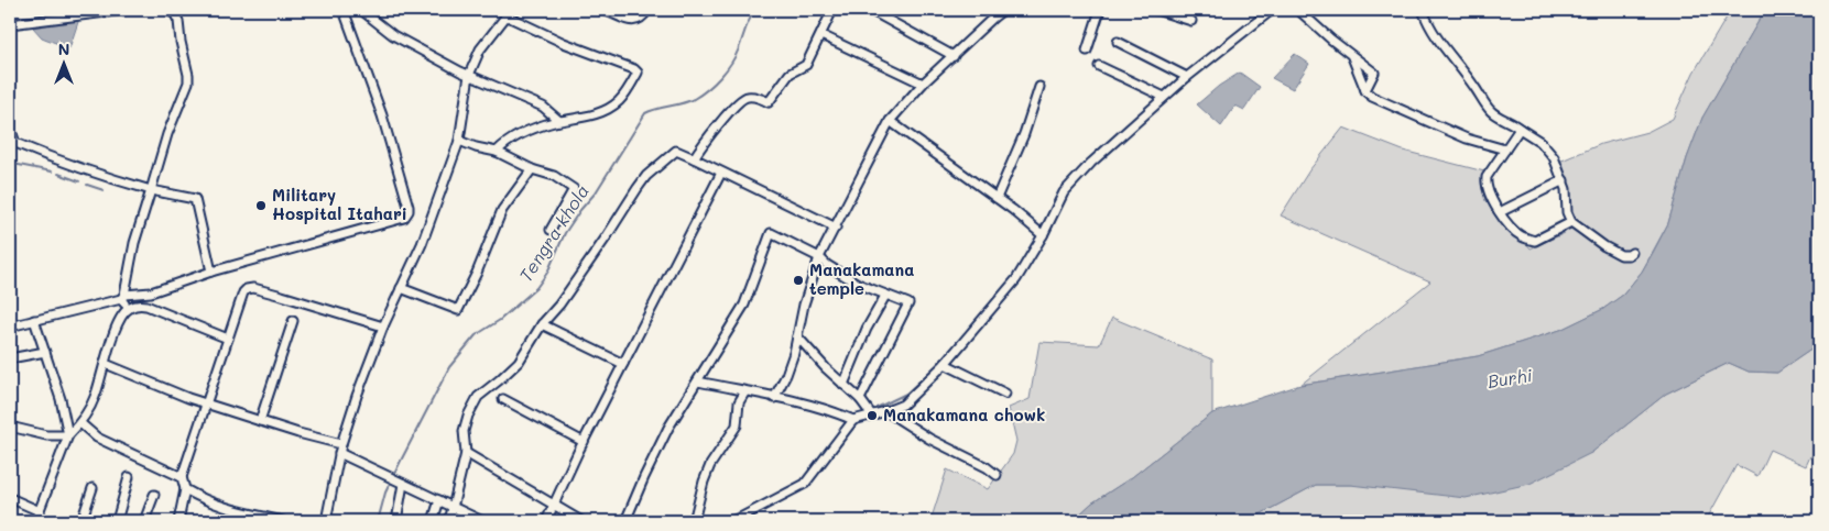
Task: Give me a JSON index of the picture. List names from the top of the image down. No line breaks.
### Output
{"water":["Tengra khola","Burhi"],"places":["Military Hospital Itahari","Manakamana temple","Manakamana chowk"],"north":"top"}
